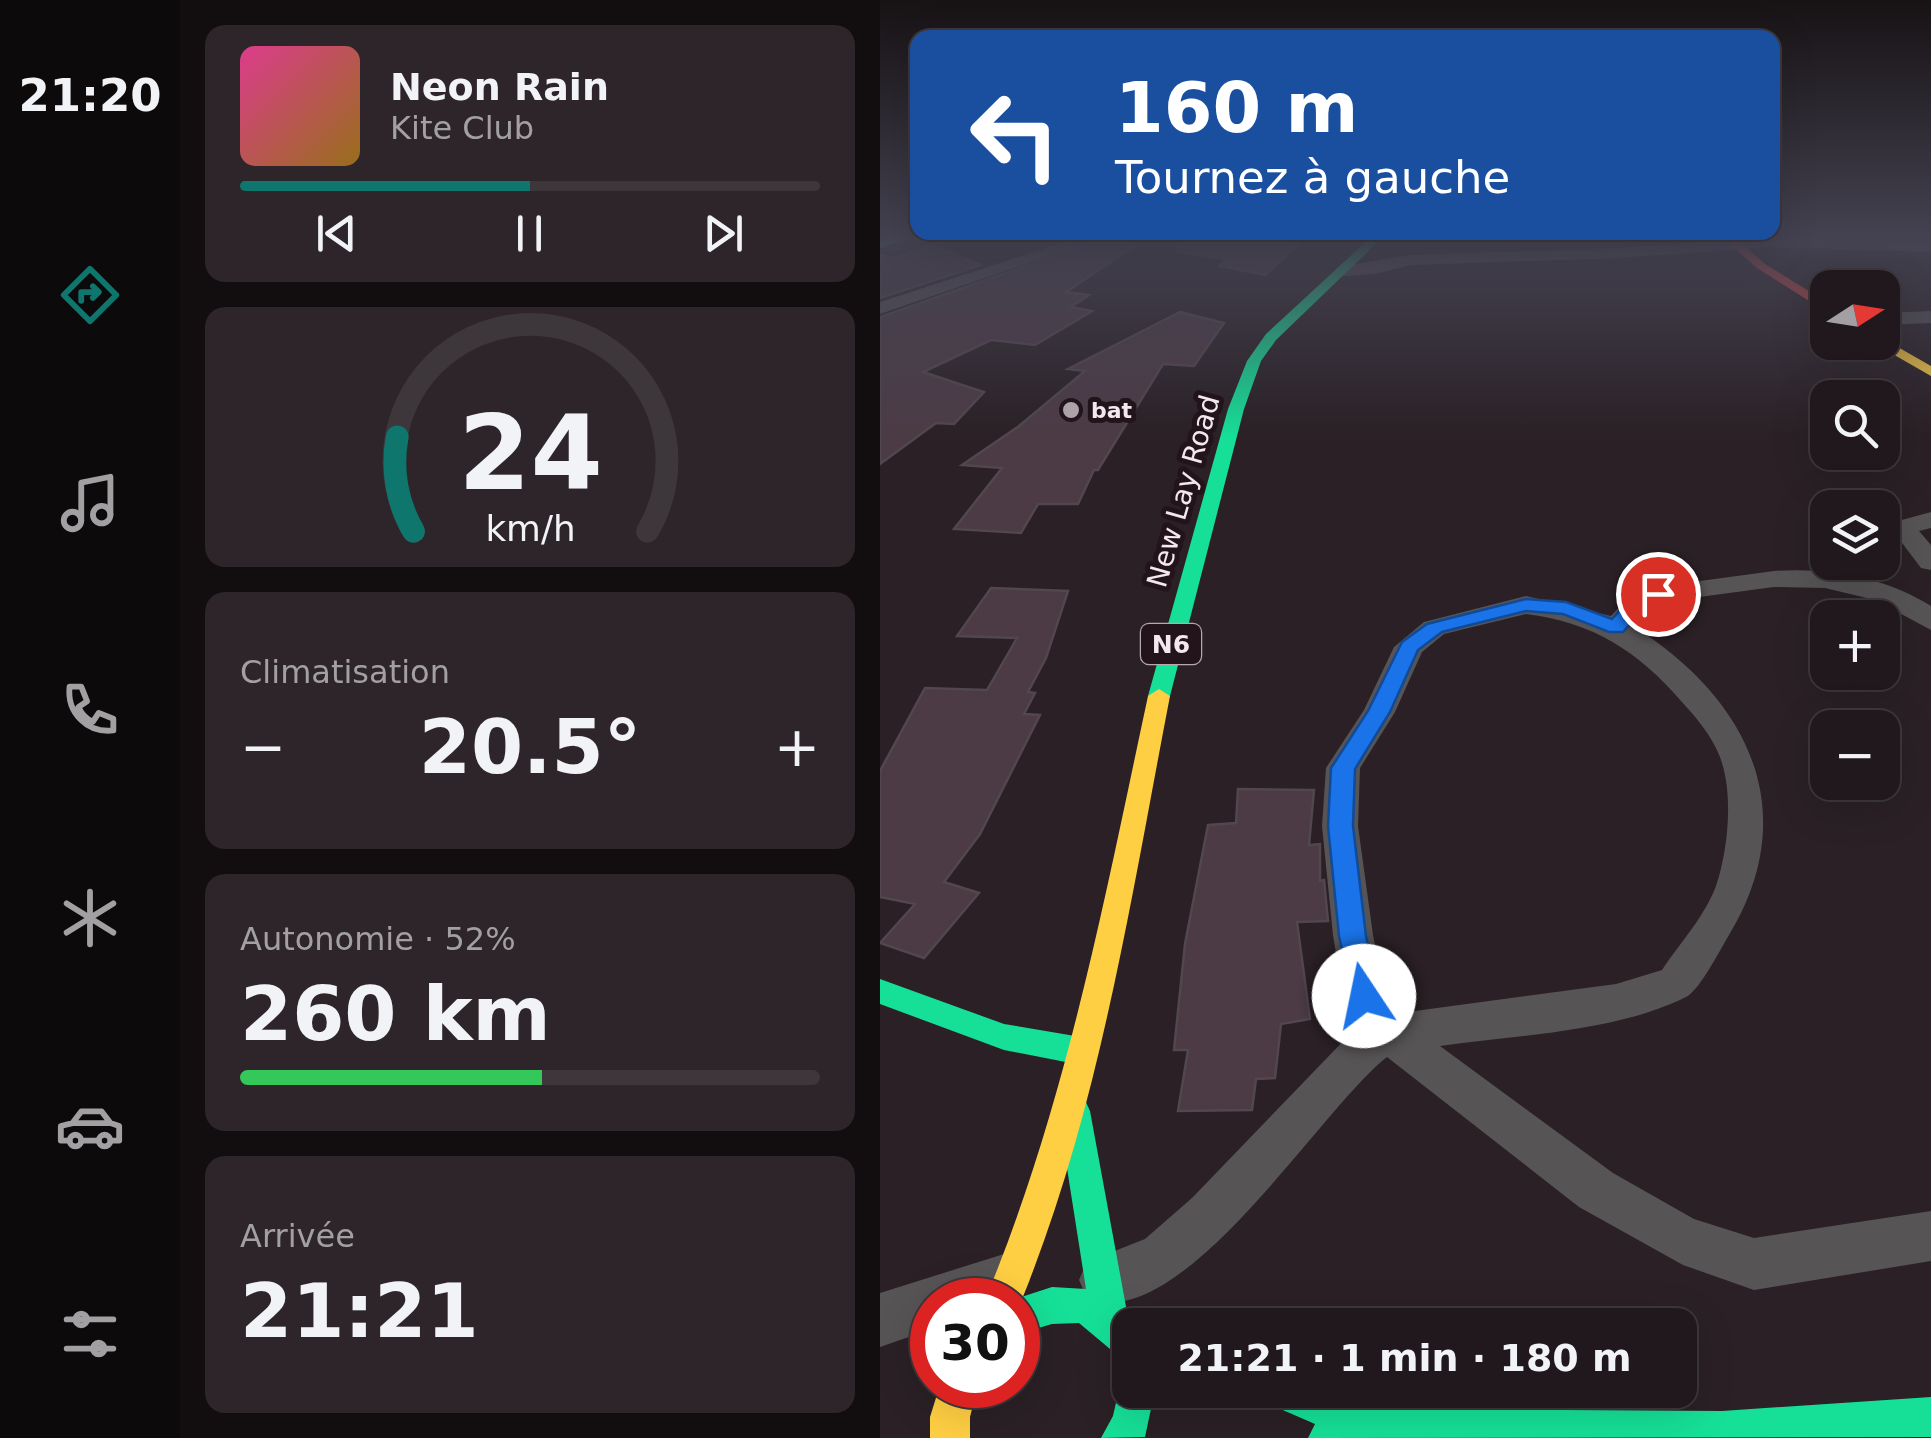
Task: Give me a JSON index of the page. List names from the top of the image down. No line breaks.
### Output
{"streets":{"main road":["New Lay Road","N6"]},"crossings":[["New Lay Road","N6"]],"places":["bat"],"north":"right","page":{"tabs":"21:20","turn":["160 m","Tournez à gauche"],"song":["Neon Rain","Kite Club"],"map_buttons":["+","−"],"tile":["Climatisation",["Autonomie · 52%","260 km"],["Arrivée","21:21"]],"heat":["−","20.5°","+"],"limit":"30","trip":"21:21 · 1 min · 180 m","gauge":["24","km/h"]}}
